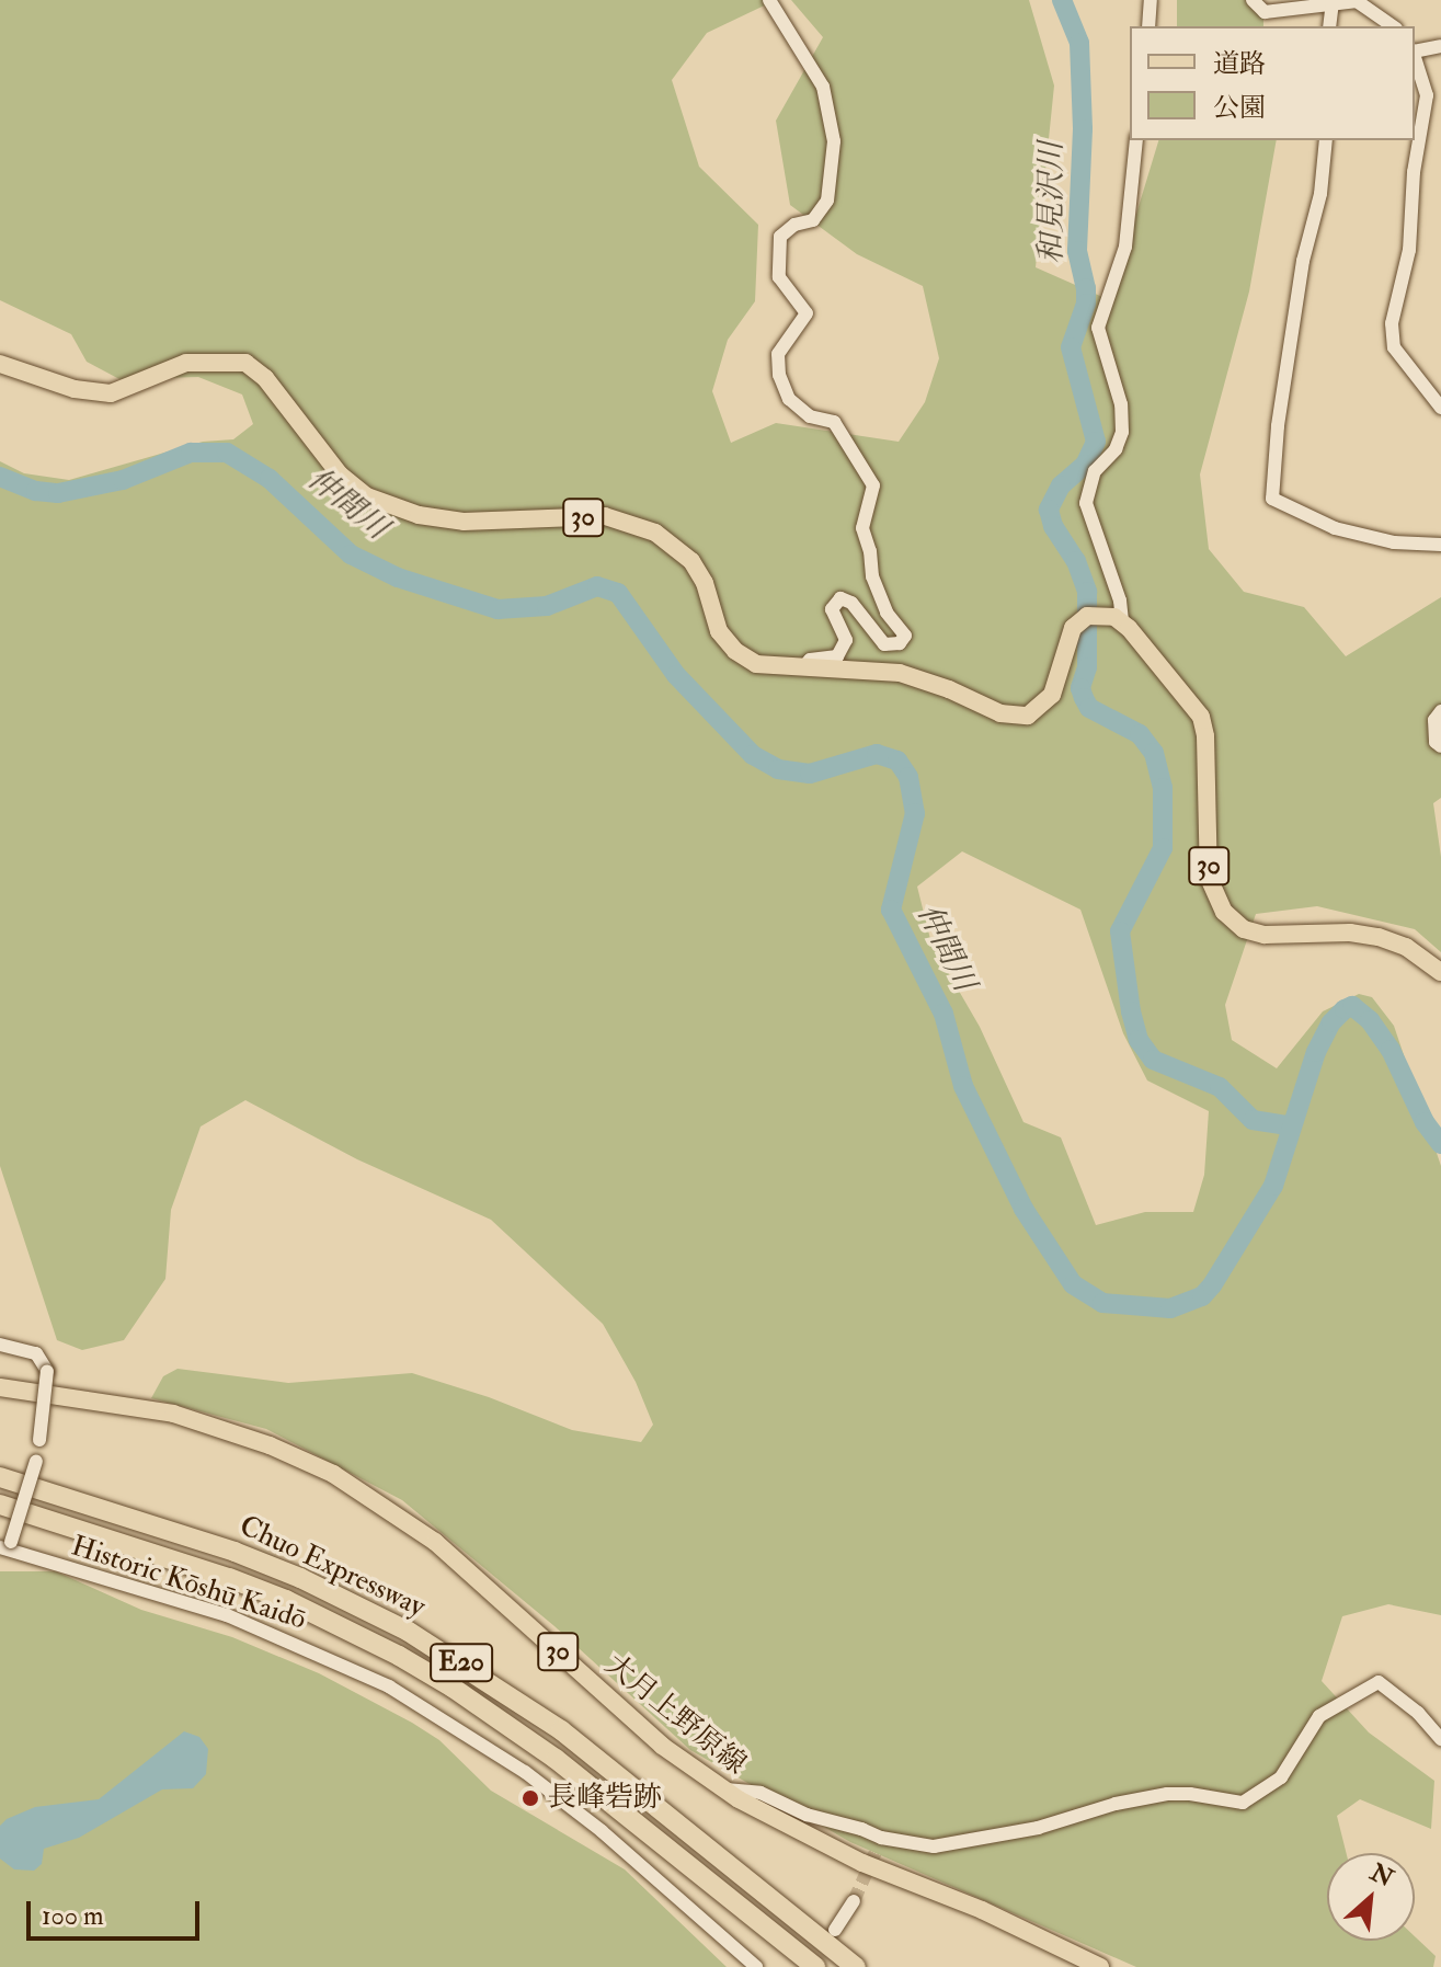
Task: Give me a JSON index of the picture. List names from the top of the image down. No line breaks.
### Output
{"streets":{"highway":["Chuo Expressway","E20"],"main road":["30","大月上野原線"],"street":["Historic Kōshū Kaidō"]},"water":["和見沢川","仲間川"],"places":["長峰砦跡"],"legend":["道路","公園"],"scale_bar":"100 m","north":"top right"}
